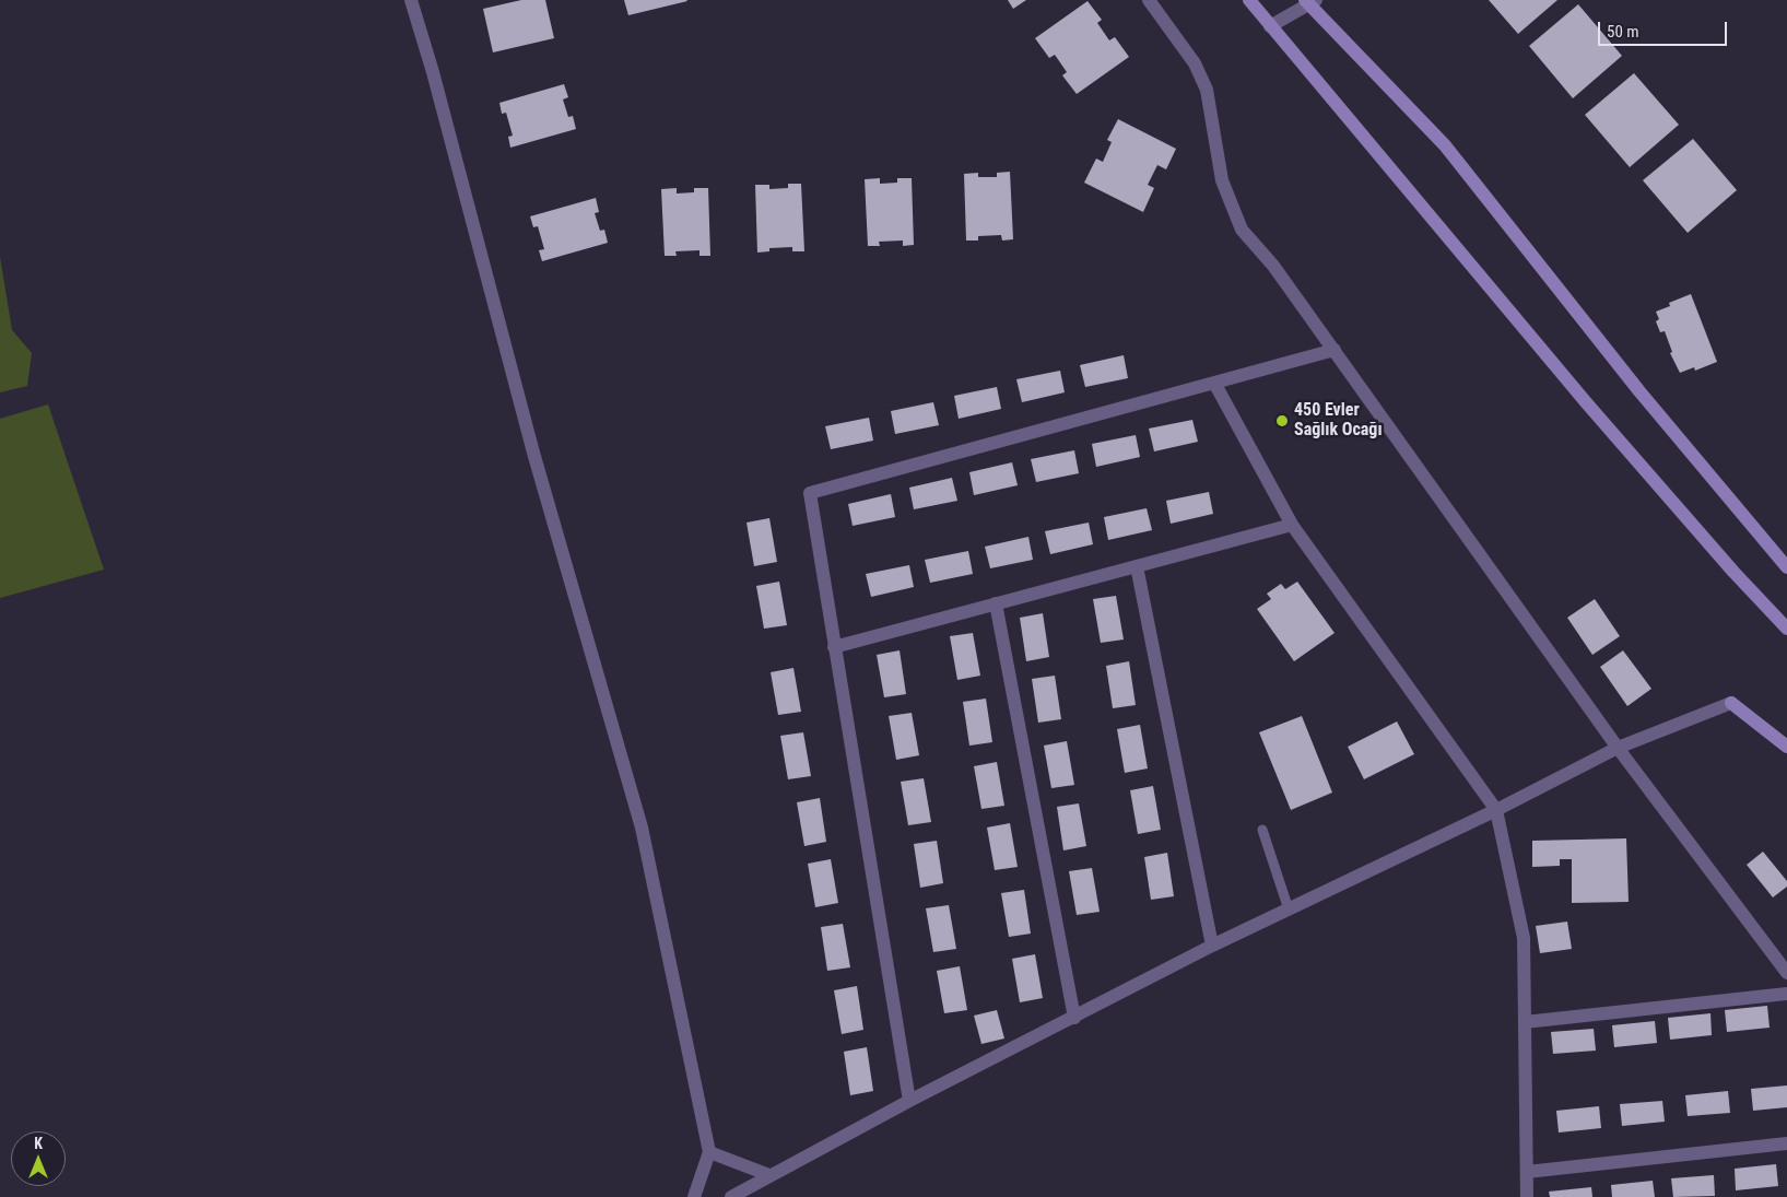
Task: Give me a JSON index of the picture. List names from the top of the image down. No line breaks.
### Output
{"places":["450 Evler Sağlık Ocağı"],"scale_bar":"50 m","north":"top"}
